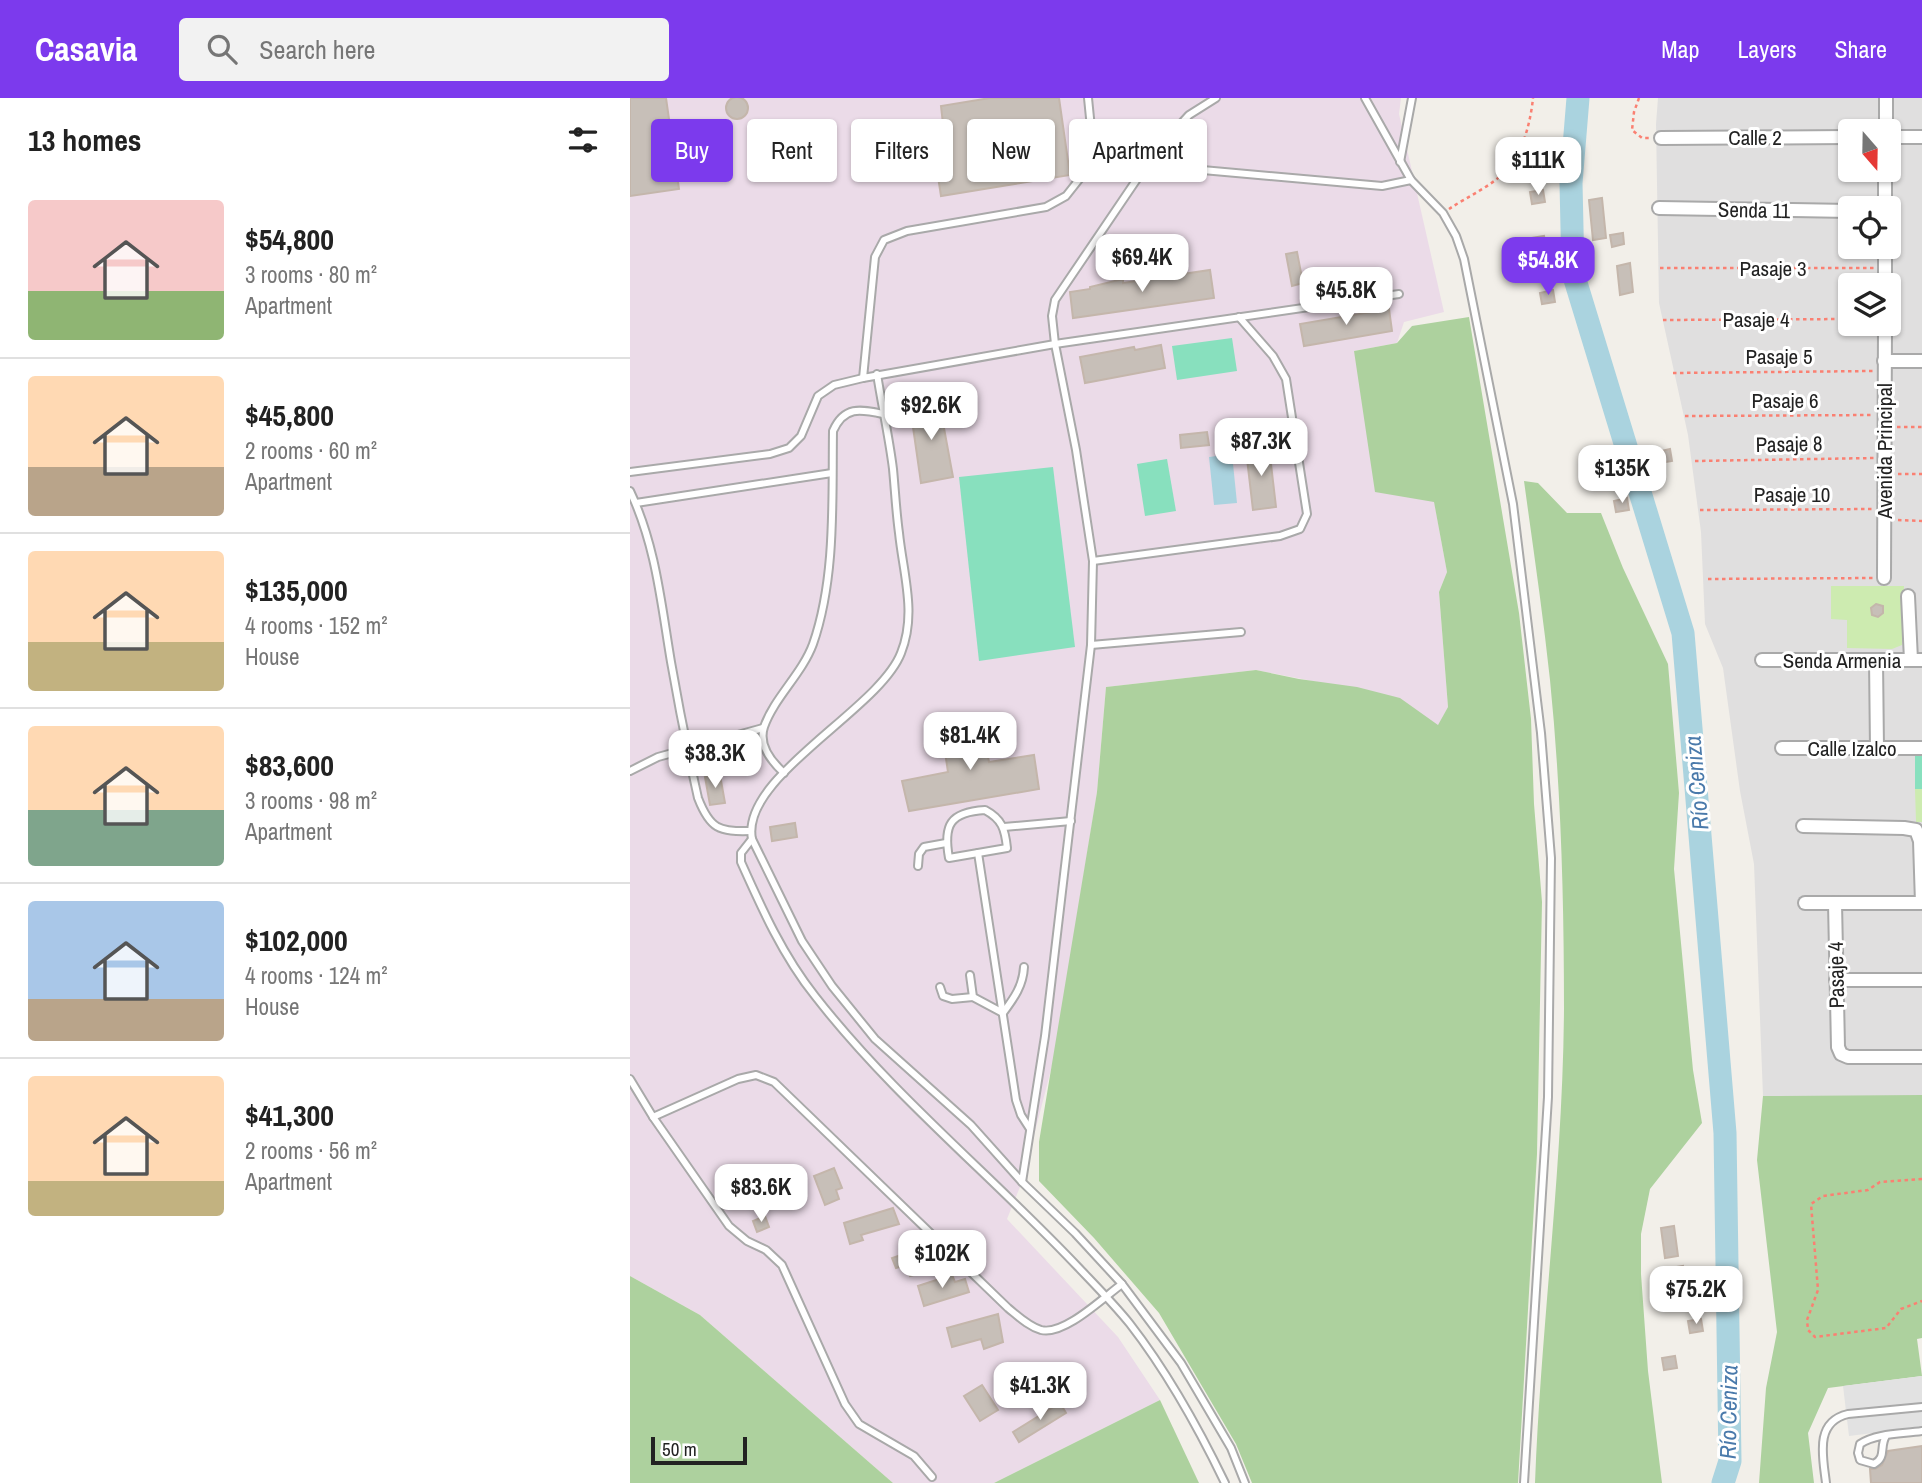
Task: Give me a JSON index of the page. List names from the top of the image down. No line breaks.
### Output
{"streets":{"street":["Calle 2","Senda 11","Pasaje 4","Avenida Principal","Senda Armenia","Calle Izalco"],"path":["Pasaje 3","Pasaje 5","Pasaje 6","Pasaje 8","Pasaje 10"]},"crossings":[["Pasaje 5","Avenida Principal"],["Pasaje 6","Avenida Principal"],["Pasaje 8","Avenida Principal"],["Avenida Principal","Pasaje 10"]],"water":["Río Ceniza"],"scale_bar":"50 m","north":"bottom","page":{"header":"Casavia","search":"Search here","nav":["Map","Layers","Share"],"heading":"13 homes","chip":["Buy","Rent","Filters","New","Apartment"],"price":["$111K","$69.4K","$54.8K","$45.8K","$92.6K","$87.3K","$135K","$81.4K","$38.3K","$83.6K","$102K","$75.2K","$41.3K"],"list":[{"name":"$54,800","note":"3 rooms · 80 m² · Apartment"},{"name":"$45,800","note":"2 rooms · 60 m² · Apartment"},{"name":"$135,000","note":"4 rooms · 152 m² · House"},{"name":"$83,600","note":"3 rooms · 98 m² · Apartment"},{"name":"$102,000","note":"4 rooms · 124 m² · House"},{"name":"$41,300","note":"2 rooms · 56 m² · Apartment"}],"scale":"50 m"}}
